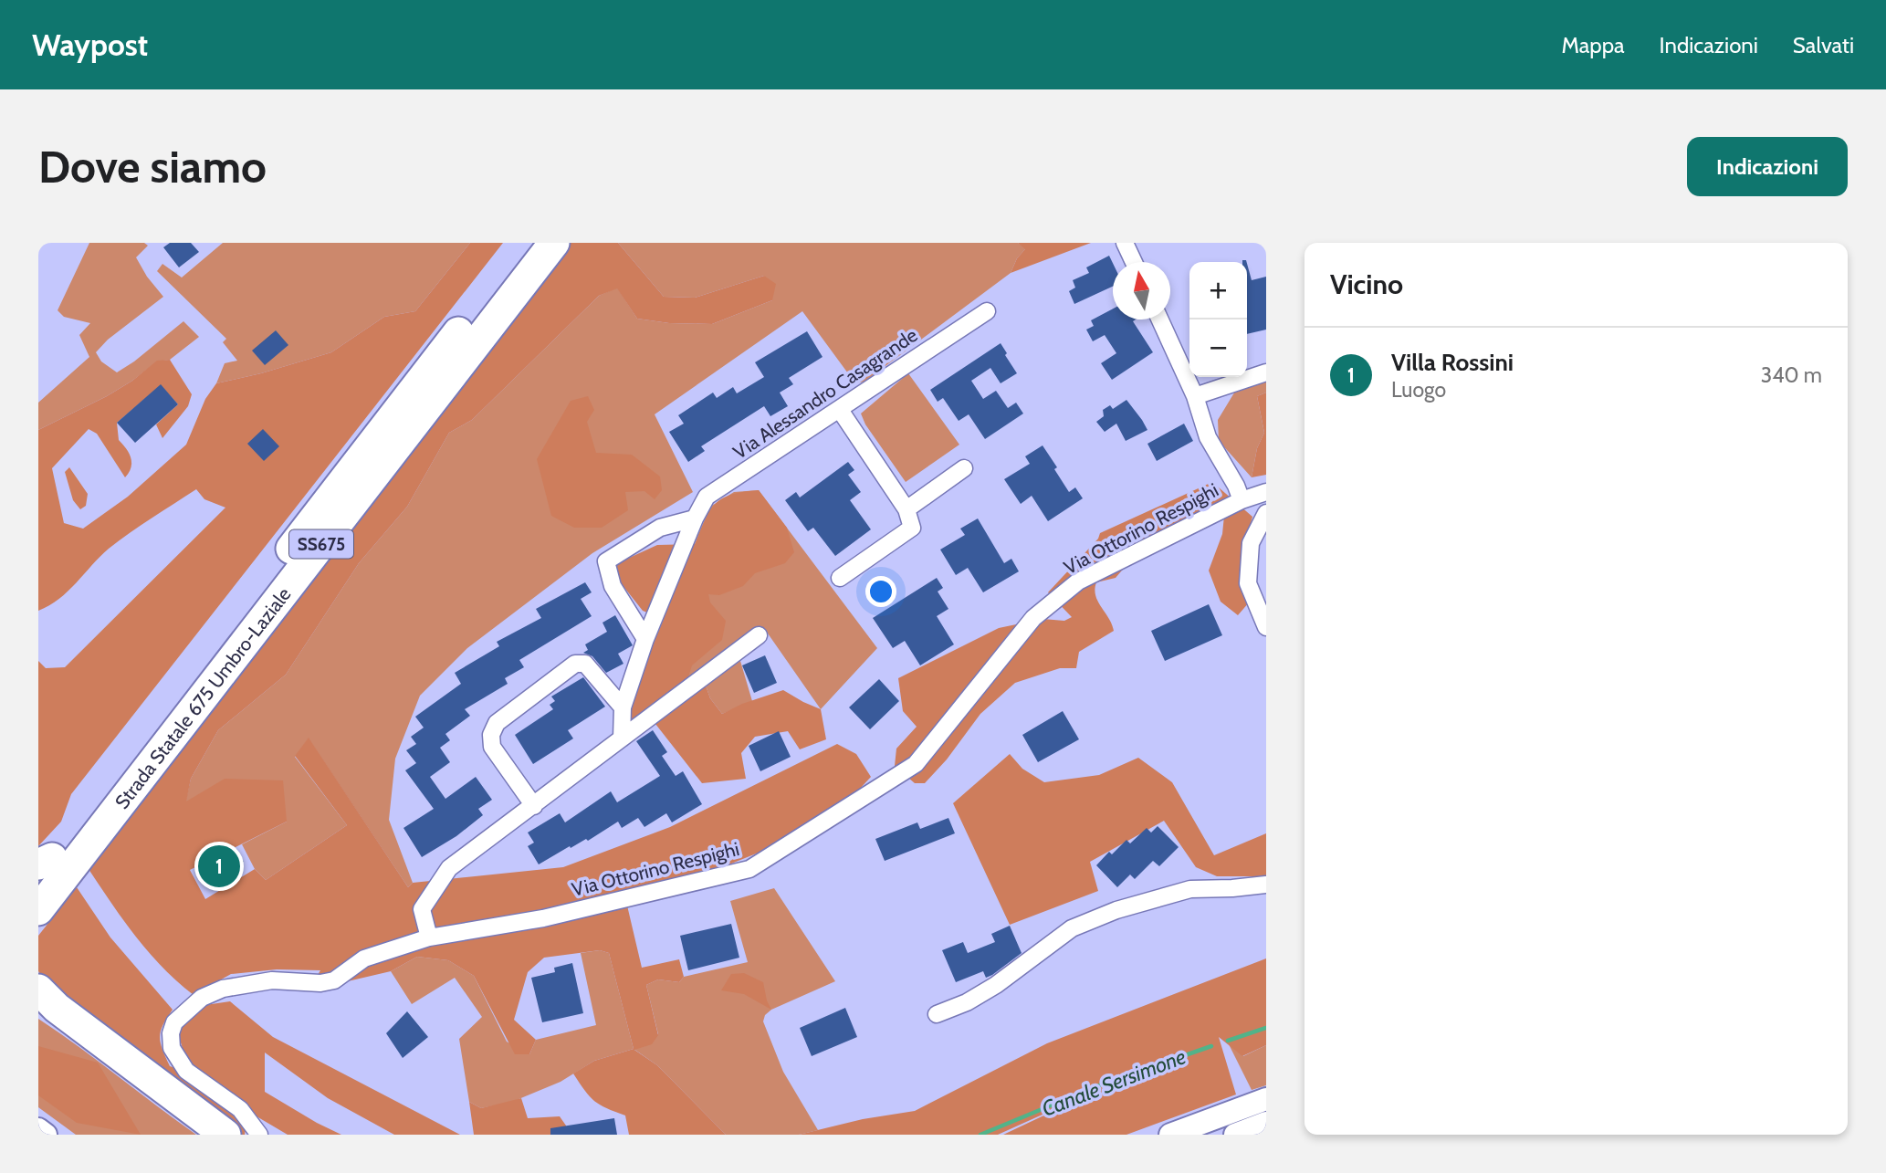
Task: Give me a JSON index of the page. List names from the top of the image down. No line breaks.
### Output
{"streets":{"highway":["SS675","Strada Statale 675 Umbro-Laziale"],"street":["Via Alessandro Casagrande","Via Ottorino Respighi"]},"water":["Canale Sersimone"],"north":"top","page":{"header":"Waypost","nav":["Mappa","Indicazioni","Salvati"],"buttons":"Indicazioni","title":"Dove siamo","heading":"Vicino","map_buttons":["+","−"],"list":[{"mark":"1","name":"Villa Rossini","note":"Luogo","value":"340 m"}],"pins":"1"}}
